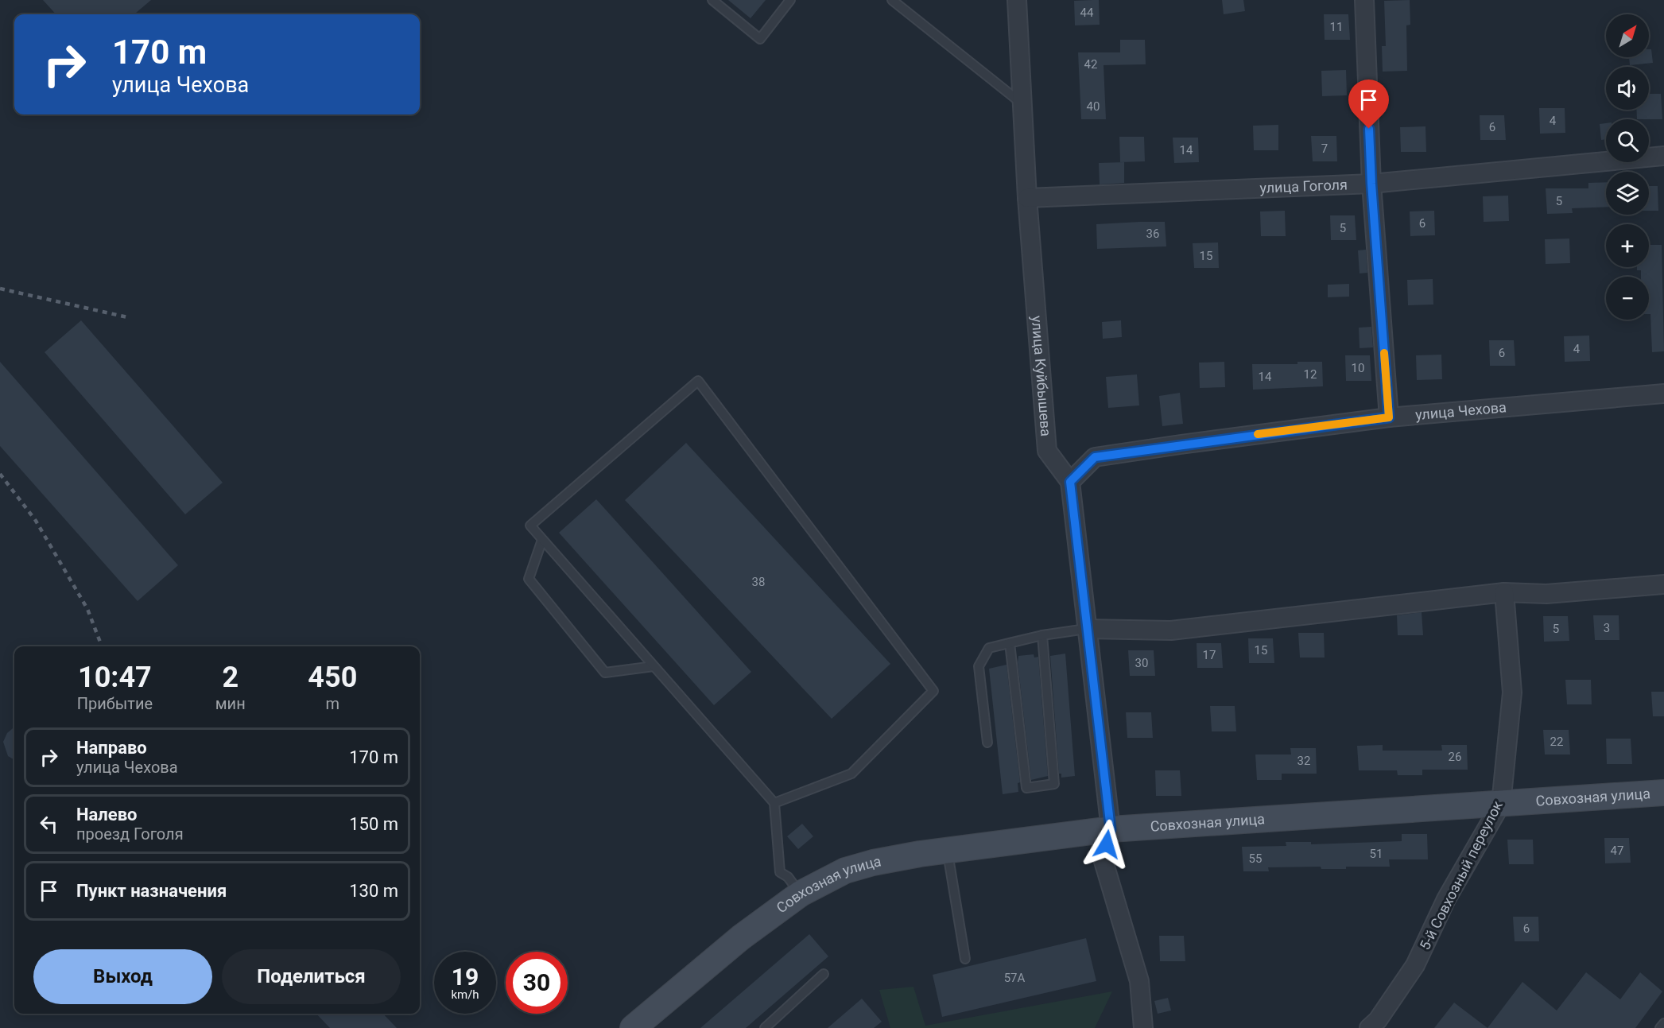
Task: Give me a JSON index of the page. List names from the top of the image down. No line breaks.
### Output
{"streets":{"street":["улица Гоголя","улица Куйбышева","улица Чехова","Совхозная улица","5-й Совхозный переулок"]},"crossings":[["улица Гоголя","улица Куйбышева"],["улица Куйбышева","улица Чехова"],["Совхозная улица","5-й Совхозный переулок"]],"house_numbers":["44","11","42","40","4","6","7","14","5","6","5","36","15","4","6","10","12","14","38","3","5","15","17","30","22","26","32","47","51","55","6","57А"],"north":"top right","page":{"map_buttons":["+","−"],"turn":["170 m","улица Чехова"],"eta":["10:47","Прибытие","2","мин","450","m"],"list":[{"name":"Направо","note":"улица Чехова","value":"170 m"},{"name":"Налево","note":"проезд Гоголя","value":"150 m"},{"name":"Пункт назначения","value":"130 m"}],"buttons":["Выход","Поделиться"],"speed":"19 km/h","limit":"30"}}
